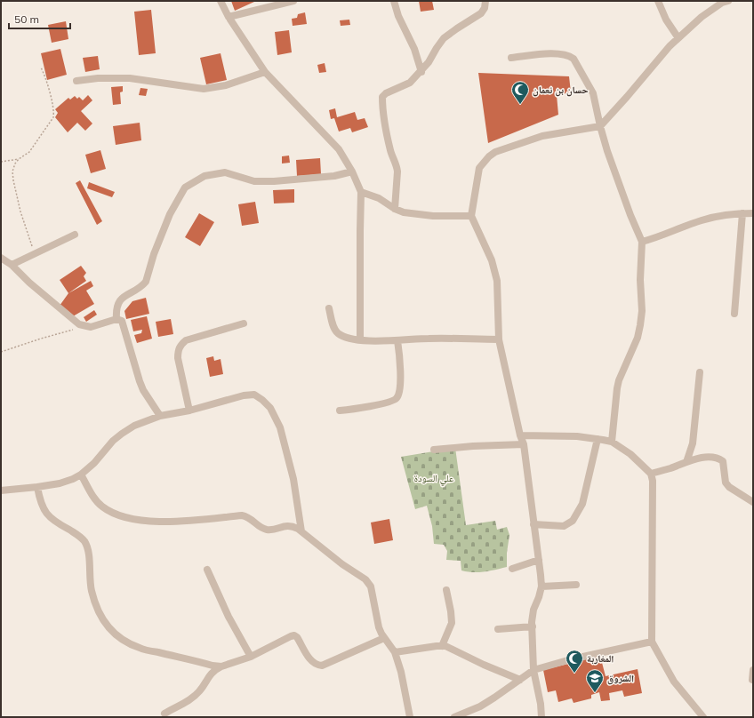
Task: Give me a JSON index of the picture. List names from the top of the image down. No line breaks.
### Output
{"parks":["علي السودة"],"places":{"mosque":["حسان بن نعمان","المغاربة"],"school or university":["الشروق"]},"scale_bar":"50 m"}
